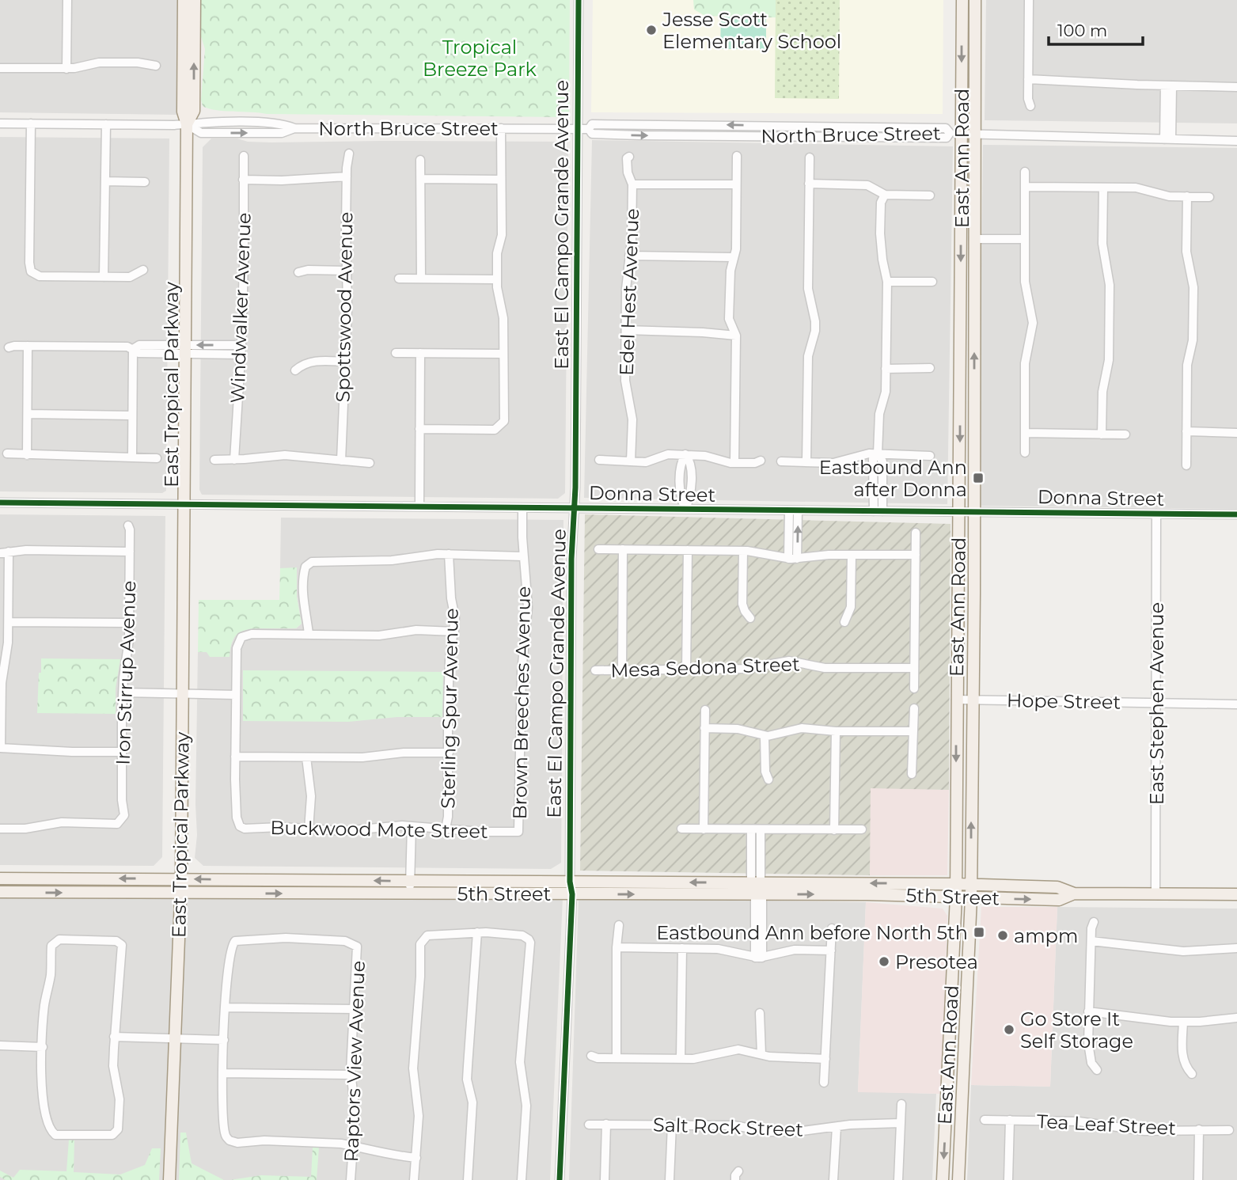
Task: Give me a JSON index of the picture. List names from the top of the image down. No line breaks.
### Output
{"streets":{"main road":["East Ann Road","East Tropical Parkway","5th Street"],"street":["North Bruce Street","East El Campo Grande Avenue","Edel Hest Avenue","Spottswood Avenue","Windwalker Avenue","Donna Street","Mesa Sedona Street","Iron Stirrup Avenue","Hope Street","Brown Breeches Avenue","East Stephen Avenue","Sterling Spur Avenue","Buckwood Mote Street","Raptors View Avenue","Tea Leaf Street","Salt Rock Street"]},"crossings":[["North Bruce Street","East Ann Road"],["North Bruce Street","East El Campo Grande Avenue"],["North Bruce Street","East Tropical Parkway"],["East Ann Road","Donna Street"],["East Ann Road","Hope Street"],["East Ann Road","5th Street"],["East El Campo Grande Avenue","Donna Street"],["East El Campo Grande Avenue","5th Street"],["East Tropical Parkway","Donna Street"],["East Tropical Parkway","5th Street"],["Donna Street","Brown Breeches Avenue"],["Donna Street","East Stephen Avenue"],["Hope Street","East Stephen Avenue"],["Brown Breeches Avenue","Buckwood Mote Street"],["East Stephen Avenue","5th Street"],["Sterling Spur Avenue","Buckwood Mote Street"]],"parks":["Tropical Breeze Park"],"places":{"other":["Jesse Scott Elementary School","ampm","Presotea","Go Store It Self Storage"],"transit":["Eastbound Ann after Donna","Eastbound Ann before North 5th"]},"scale_bar":"100 m"}
